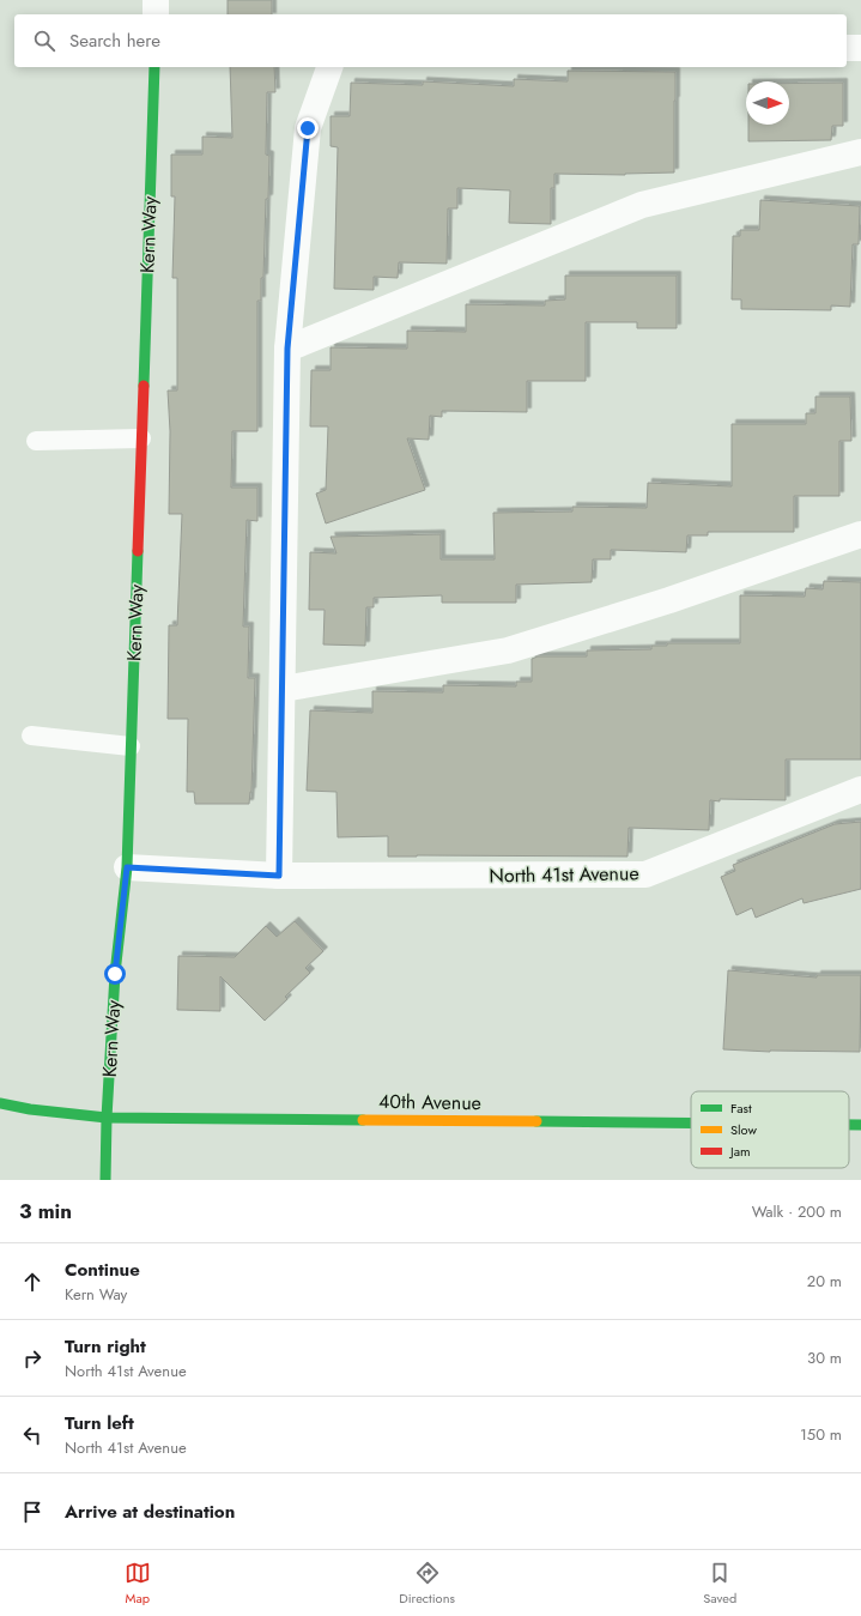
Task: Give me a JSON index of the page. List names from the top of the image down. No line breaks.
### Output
{"streets":{"street":["Kern Way","North 41st Avenue","40th Avenue"]},"crossings":[["Kern Way","North 41st Avenue"],["Kern Way","40th Avenue"]],"legend":["Fast","Slow","Jam"],"north":"right","page":{"search":"Search here","heading":["3 min","Walk · 200 m"],"list":[["Continue","Kern Way","20 m"],["Turn right","North 41st Avenue","30 m"],["Turn left","North 41st Avenue","150 m"],"Arrive at destination"],"nav":["Map","Directions","Saved"]}}
